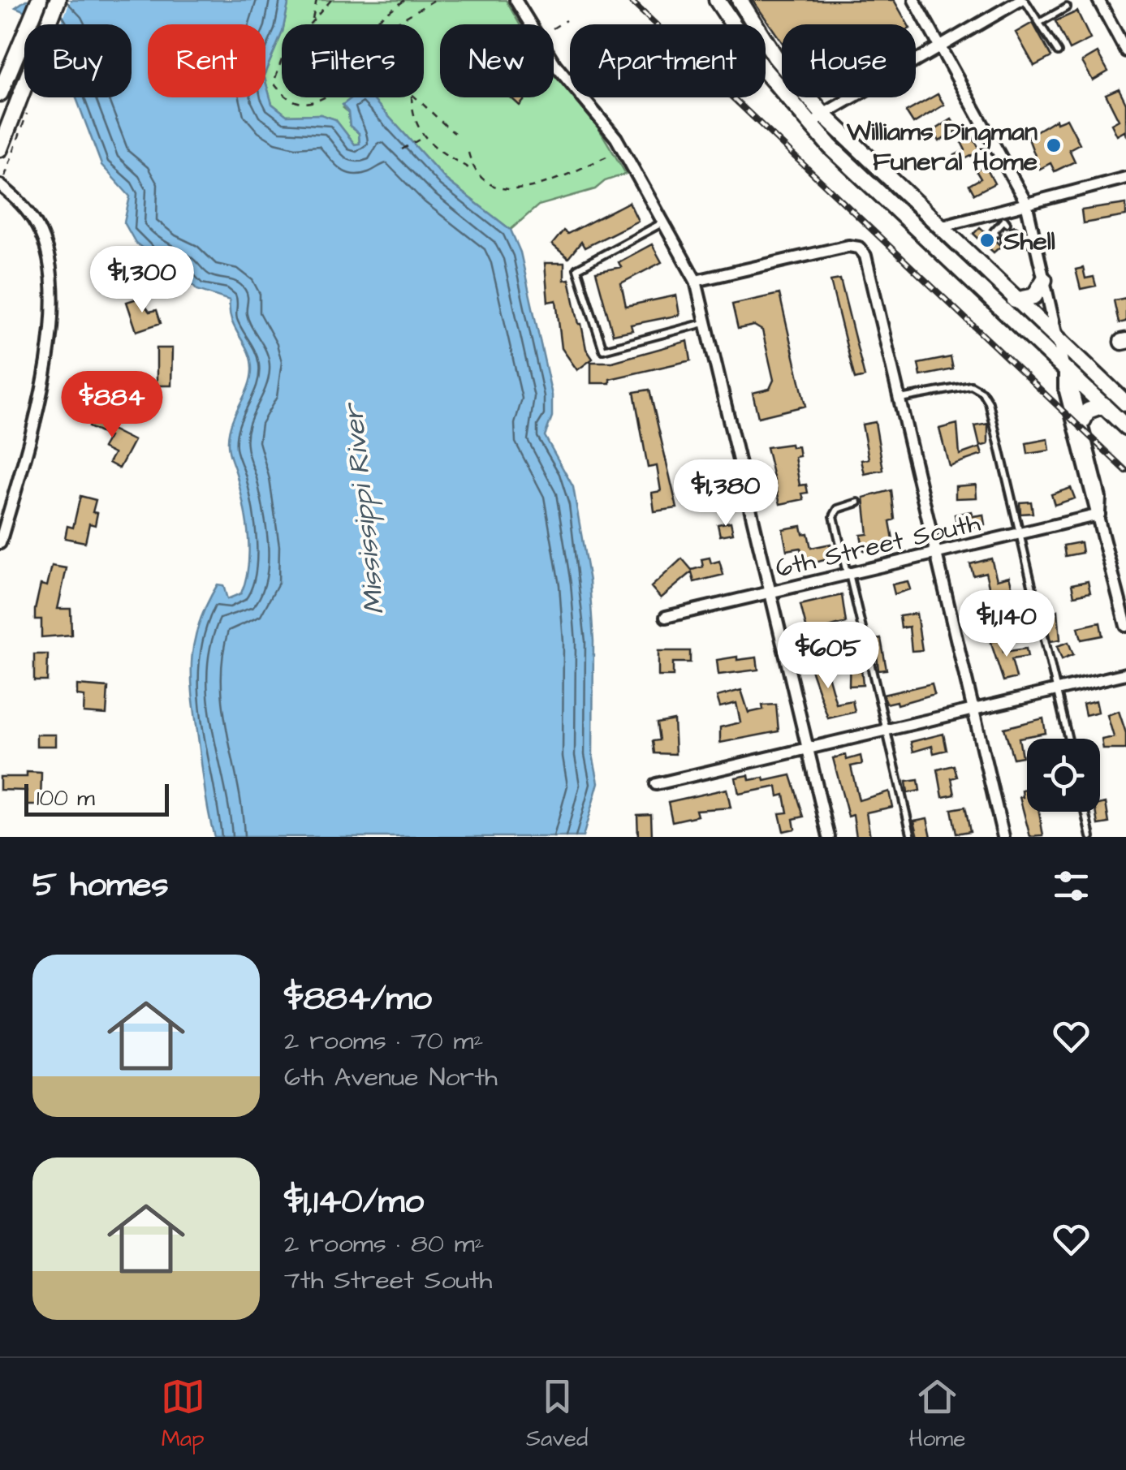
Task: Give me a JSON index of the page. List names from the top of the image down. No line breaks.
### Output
{"streets":{"street":["6th Street South"]},"water":["Mississippi River"],"places":["Williams Dingman Funeral Home","Shell"],"scale_bar":"100 m","page":{"chip":["Buy","Rent","Filters","New","Apartment","House"],"price":["$1,300","$884","$1,380","$1,140","$605"],"scale":"100 m","heading":"5 homes","list":[{"name":"$884/mo","note":"2 rooms · 70 m² · 6th Avenue North"},{"name":"$1,140/mo","note":"2 rooms · 80 m² · 7th Street South"}],"tabs":["Map","Saved","Home"]}}
